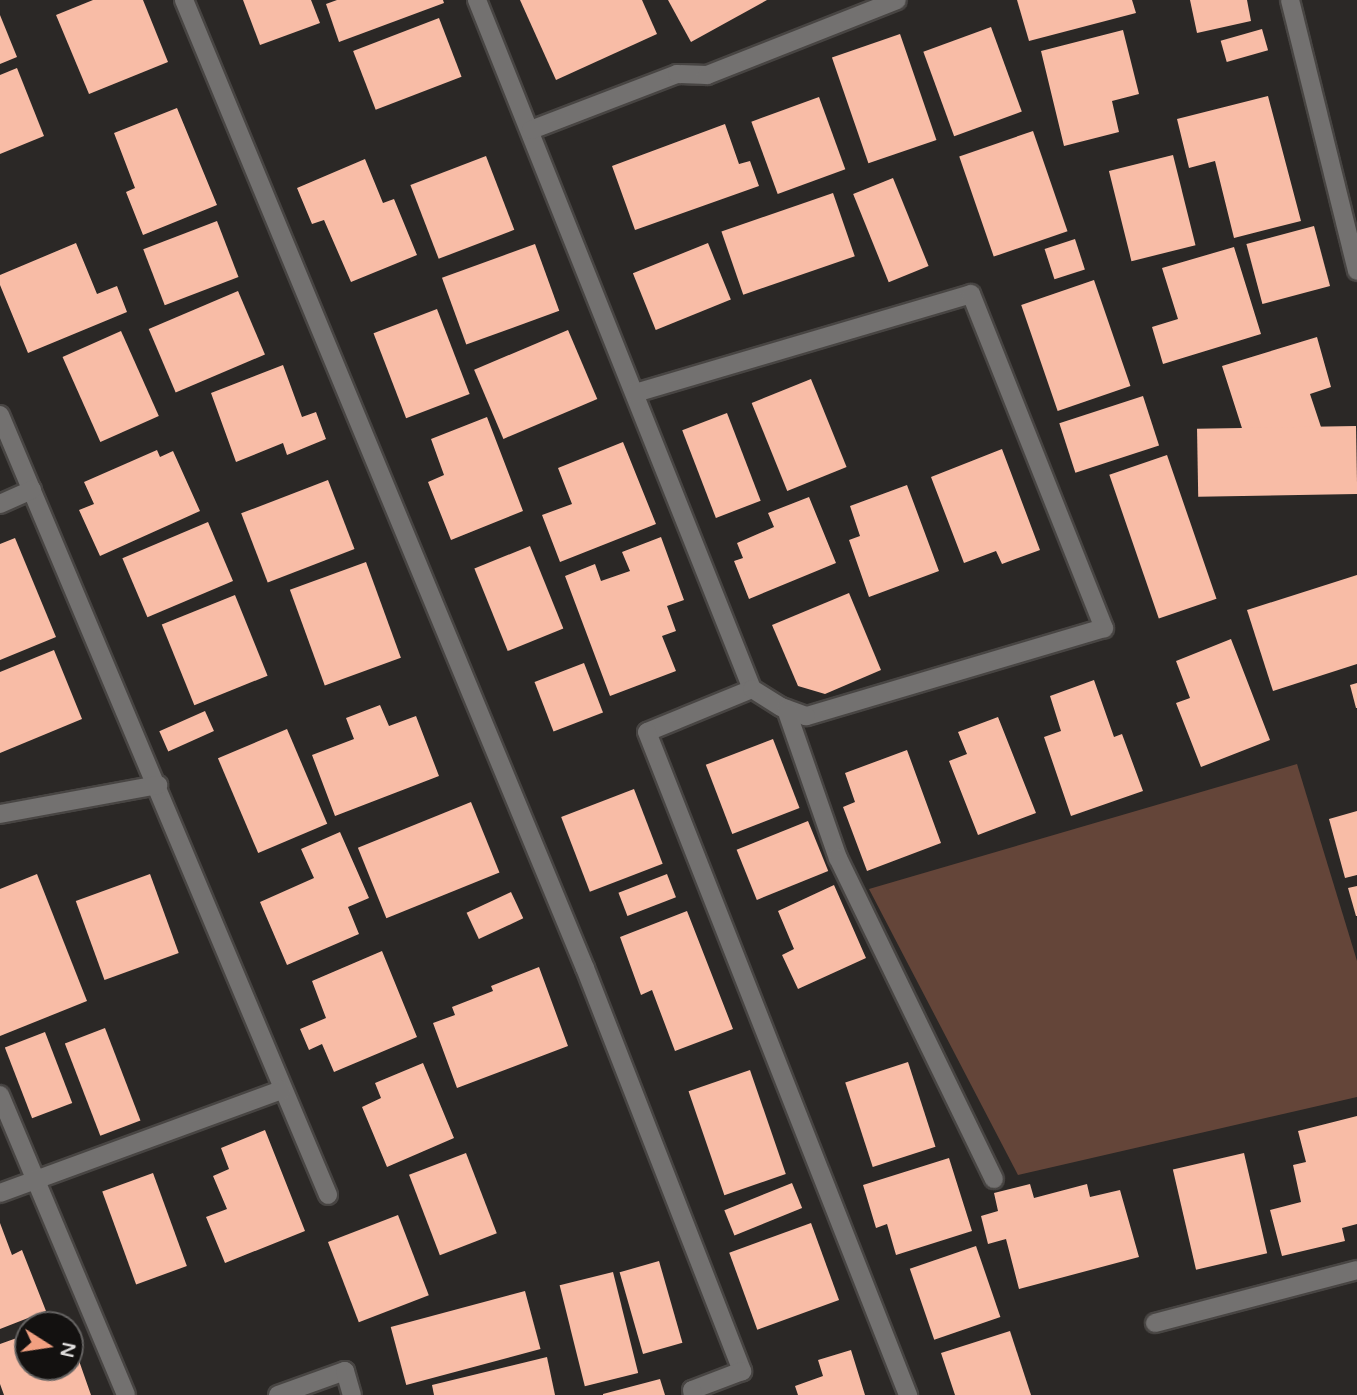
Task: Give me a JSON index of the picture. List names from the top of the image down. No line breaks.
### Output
{"north":"right"}
